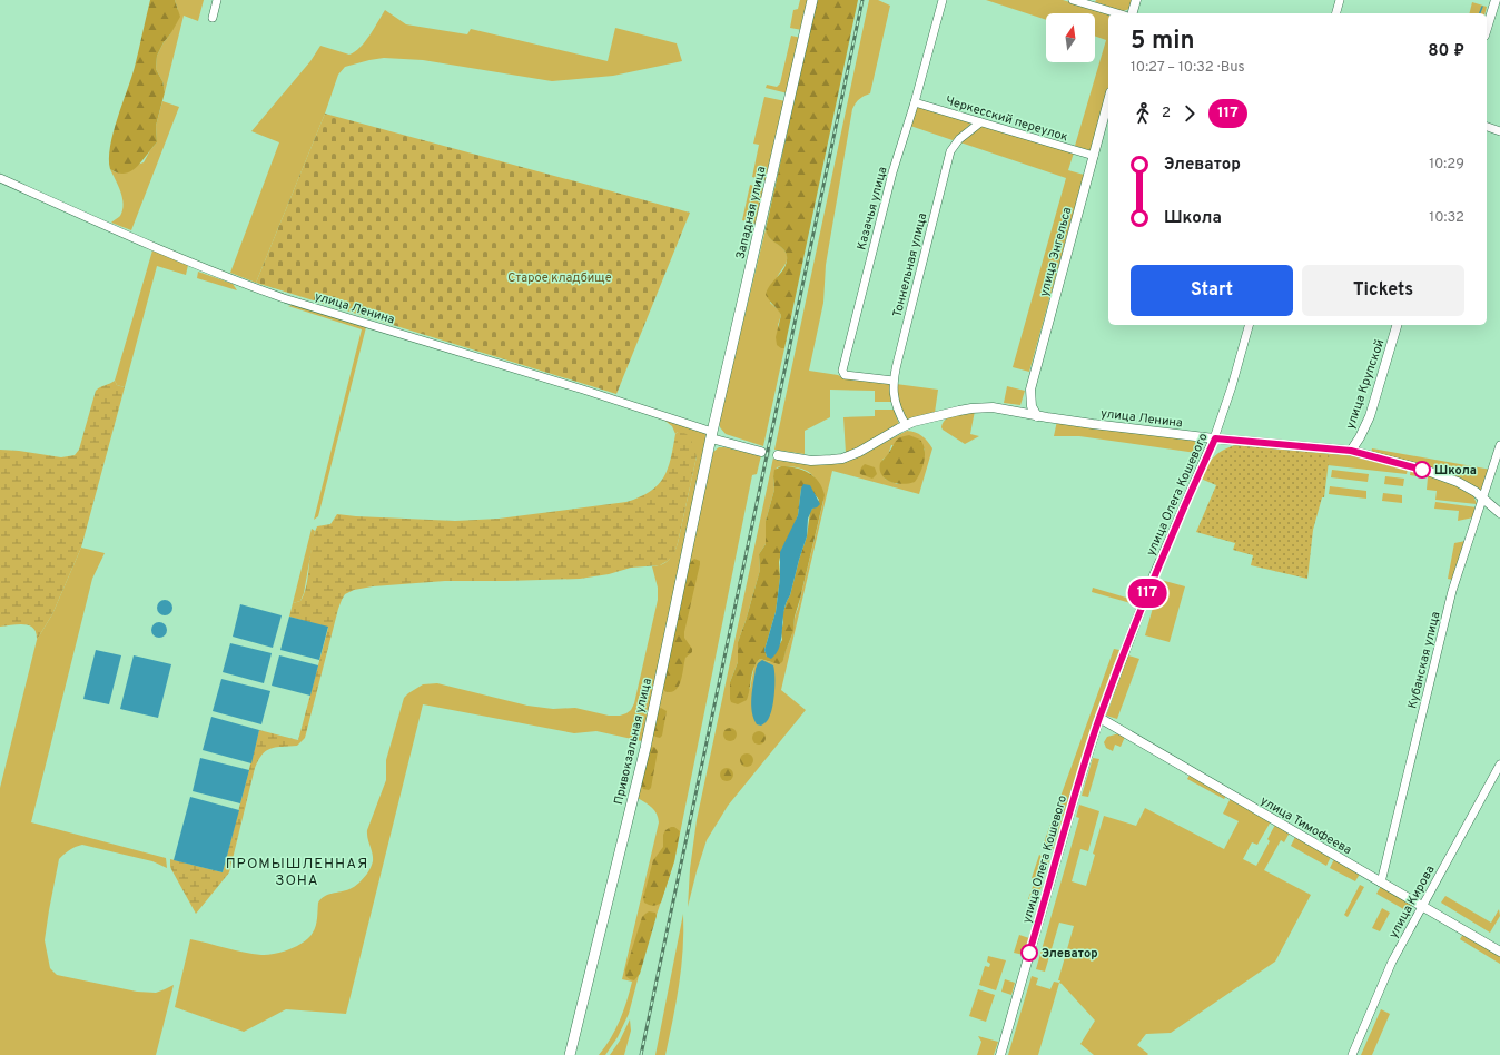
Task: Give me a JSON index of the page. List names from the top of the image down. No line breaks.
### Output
{"streets":{"main road":["Западная улица","Привокзальная улица"],"street":["Черкесский переулок","Казачья улица","улица Энгельса","Тоннельная улица","улица Ленина","улица Крупской","улица Олега Кошевого","Кубанская улица","улица Тимофеева","улица Кирова"]},"crossings":[["Черкесский переулок","Казачья улица"],["Черкесский переулок","улица Энгельса"],["Черкесский переулок","Тоннельная улица"],["Казачья улица","Тоннельная улица"],["Западная улица","улица Ленина"],["Западная улица","Привокзальная улица"],["улица Энгельса","улица Ленина"],["Тоннельная улица","улица Ленина"],["улица Ленина","улица Крупской"],["улица Ленина","улица Олега Кошевого"],["улица Ленина","Кубанская улица"],["улица Ленина","Привокзальная улица"],["улица Олега Кошевого","улица Тимофеева"],["Кубанская улица","улица Тимофеева"],["улица Тимофеева","улица Кирова"]],"districts":["ПРОМЫШЛЕННАЯ ЗОНА"],"parks":["Старое кладбище"],"places":["Школа","Элеватор"],"lines":["bus line 117"],"north":"top","page":{"on_map":"117","heading":["5 min","10:27 – 10:32 · Bus","80 ₽"],"legs":["2","117"],"list":[{"name":"Элеватор","value":"10:29"},{"name":"Школа","value":"10:32"}],"buttons":["Start","Tickets"]}}
